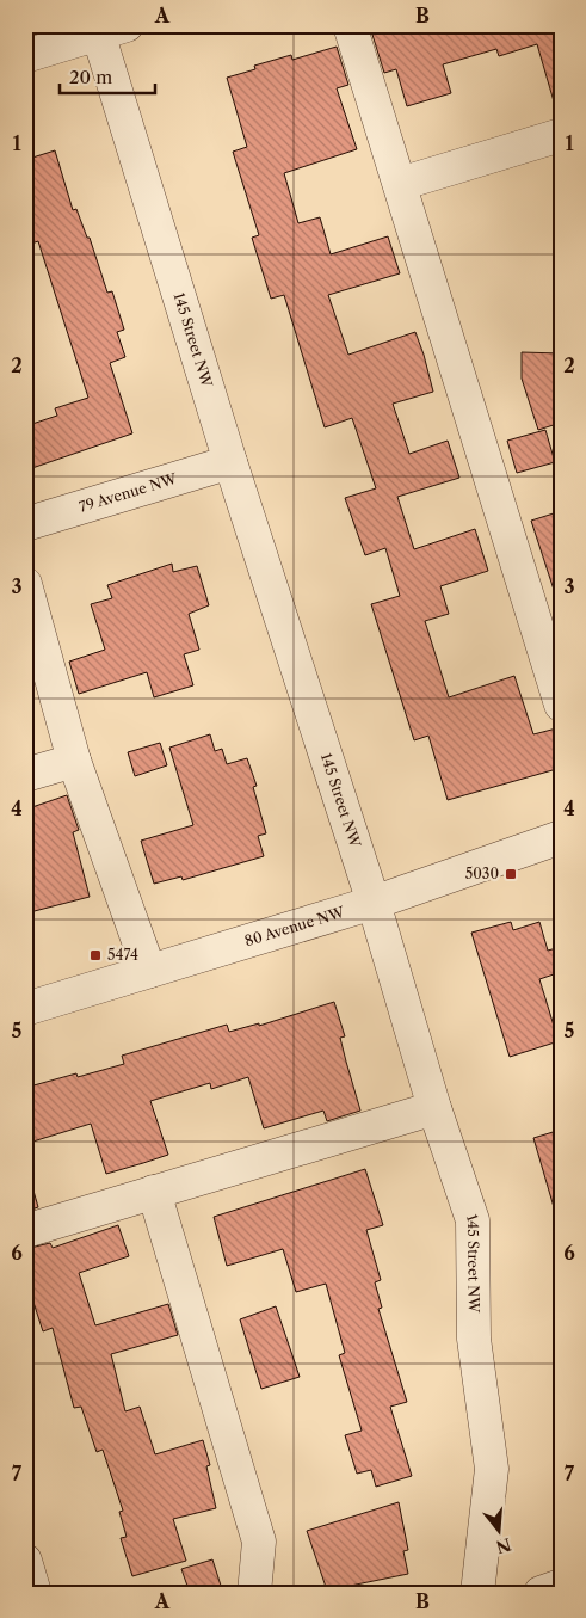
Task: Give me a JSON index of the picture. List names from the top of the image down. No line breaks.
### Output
{"streets":{"street":["145 Street NW","79 Avenue NW","80 Avenue NW"]},"crossings":[["145 Street NW","79 Avenue NW"],["145 Street NW","80 Avenue NW"]],"places":{"transit":["5030","5474"]},"scale_bar":"20 m","north":"bottom","grid":{"columns":["A","B"],"rows":["1","2","3","4","5","6","7"]}}
